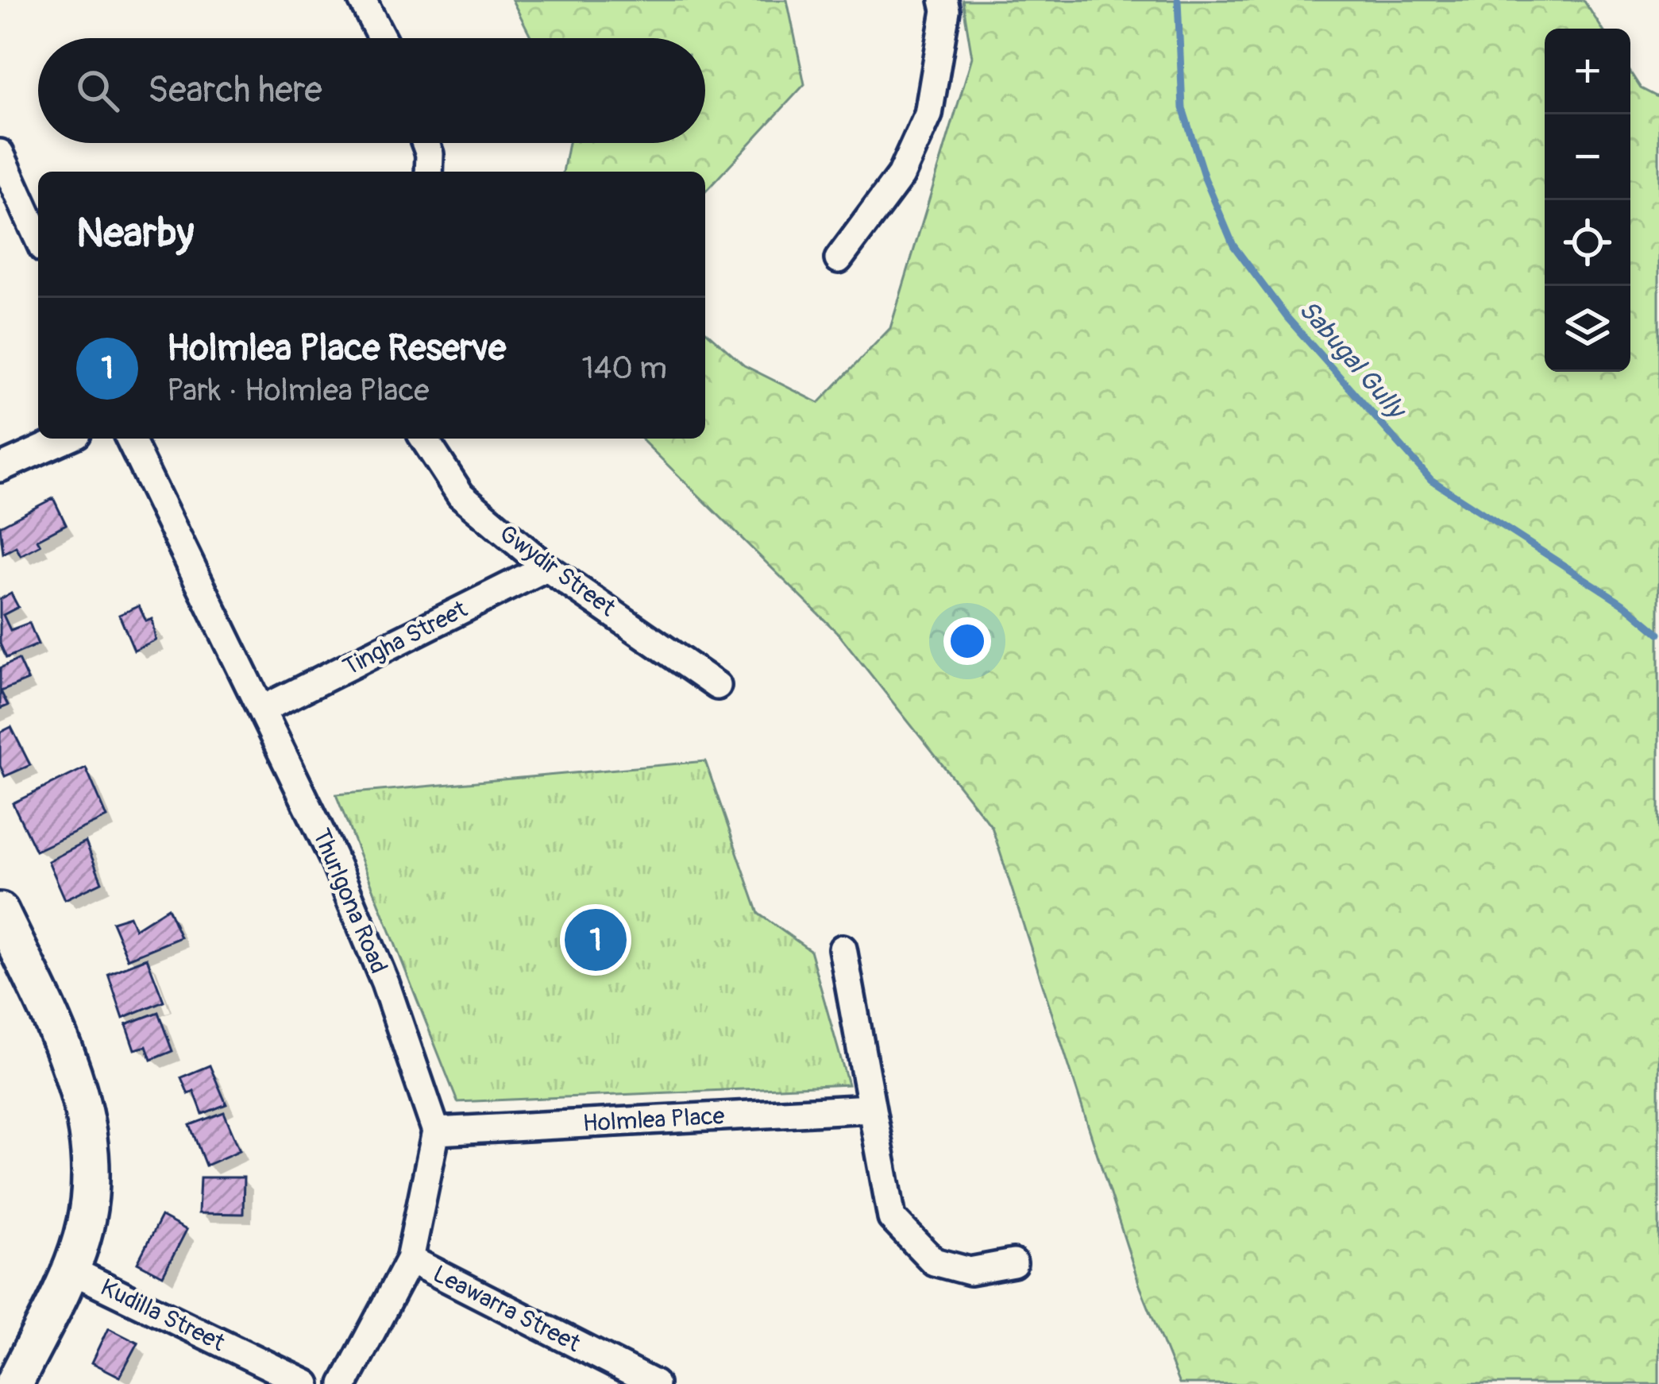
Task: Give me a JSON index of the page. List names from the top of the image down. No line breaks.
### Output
{"streets":{"street":["Gwydir Street","Tingha Street","Thurlgona Road","Holmlea Place","Leawarra Street","Kudilla Street"]},"crossings":[["Gwydir Street","Tingha Street"],["Tingha Street","Thurlgona Road"],["Thurlgona Road","Holmlea Place"]],"water":["Sabugal Gully"],"page":{"map_buttons":["+","−"],"search":"Search here","heading":"Nearby","list":[{"mark":"1","name":"Holmlea Place Reserve","note":"Park · Holmlea Place","value":"140 m"}],"pins":"1"}}
